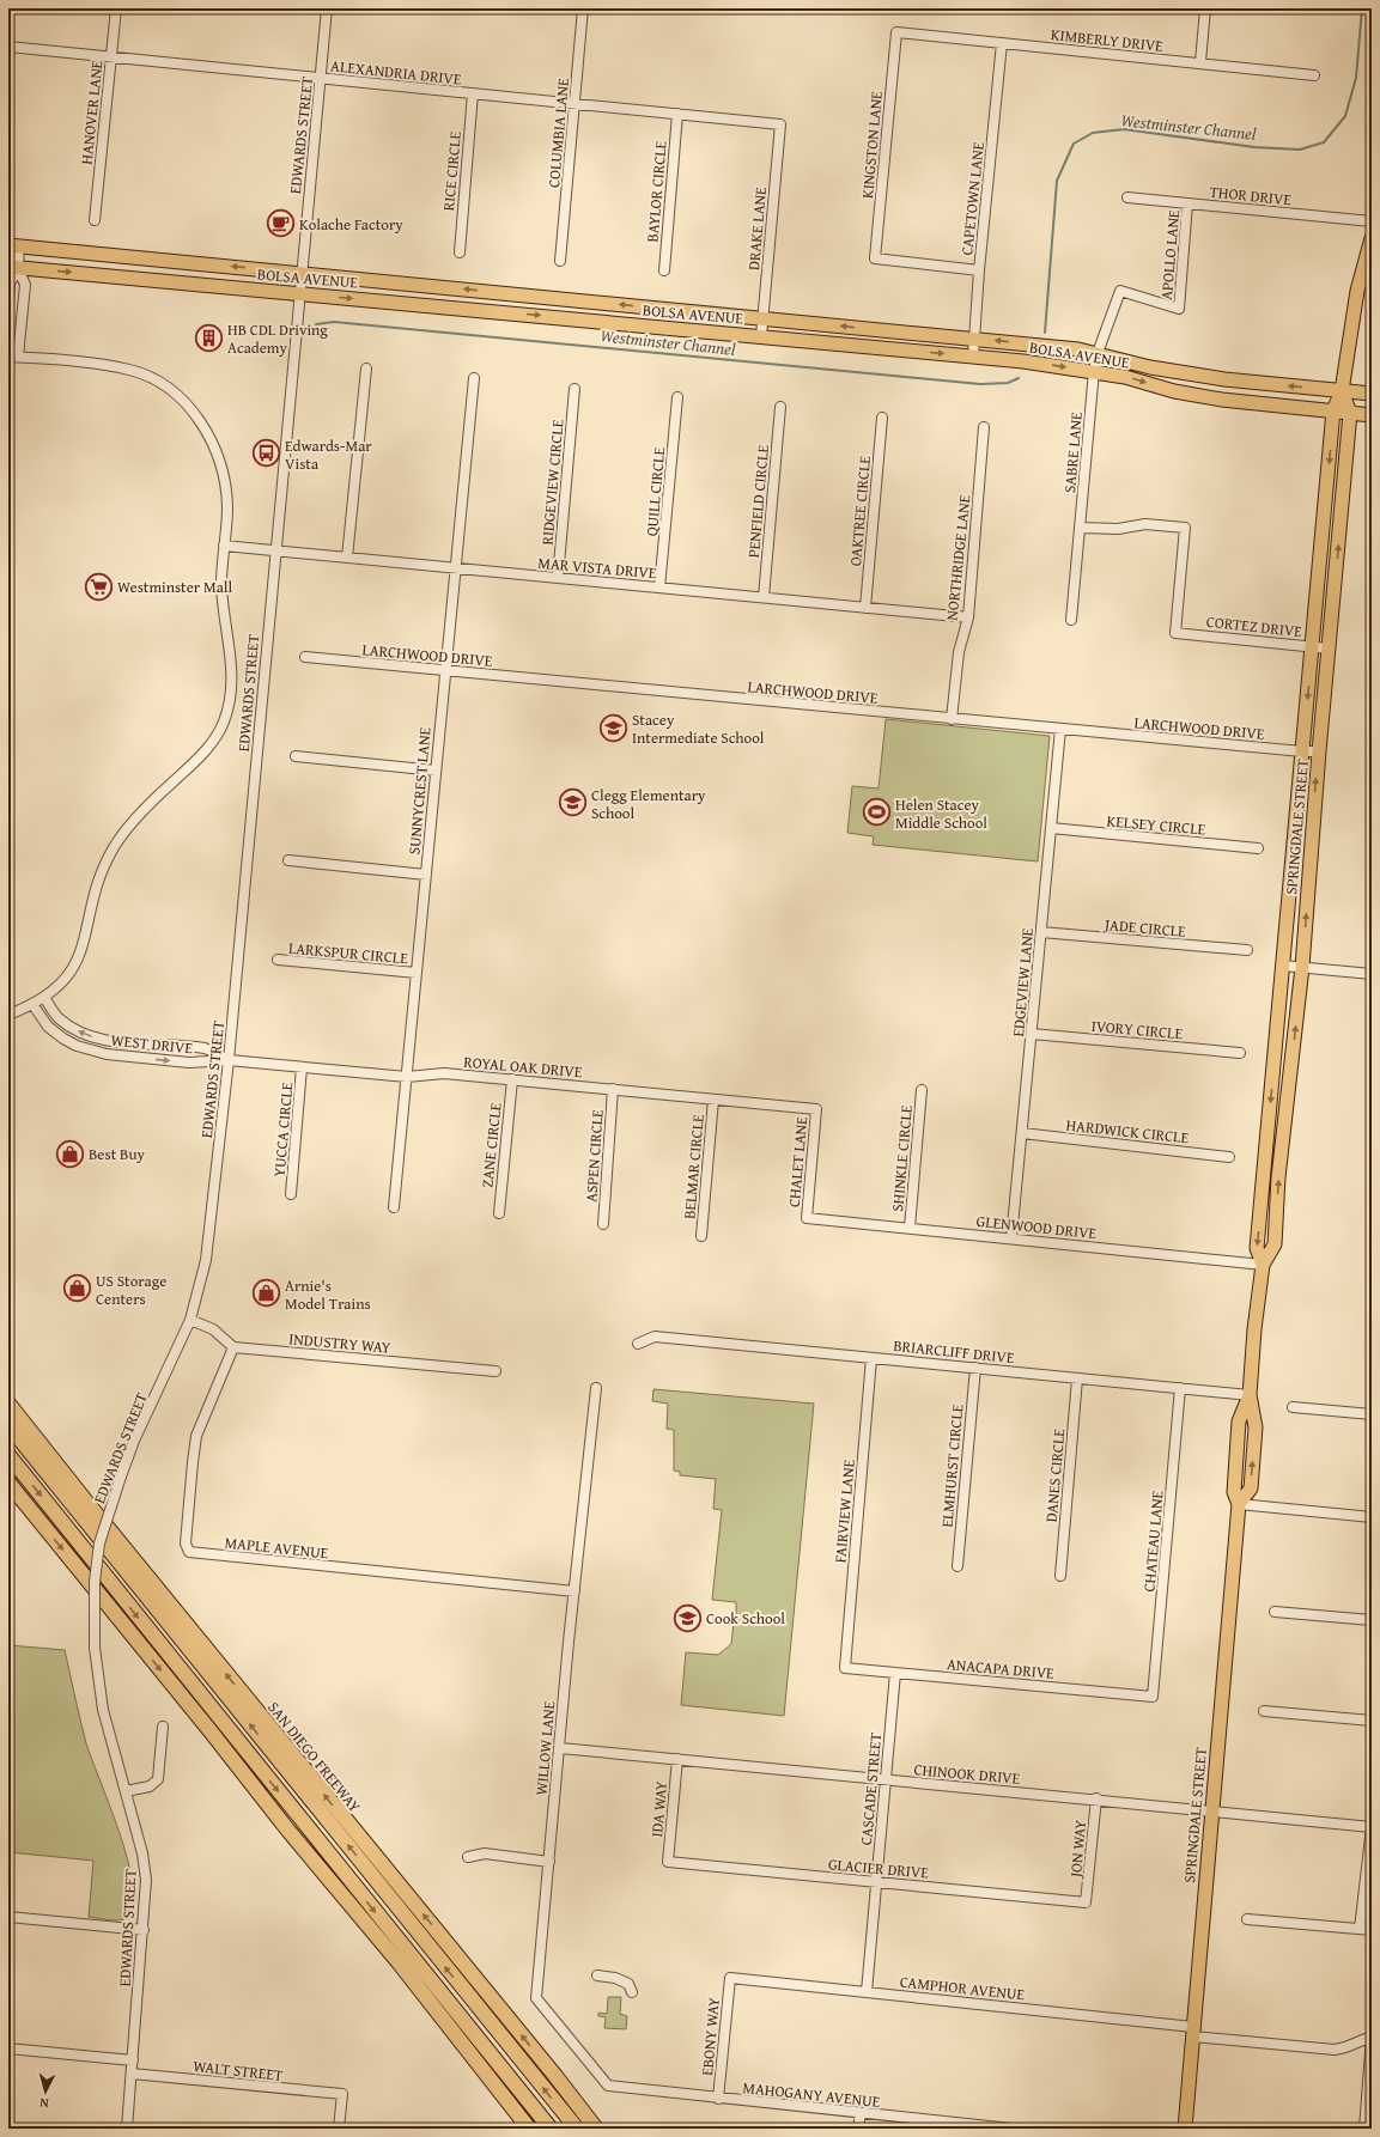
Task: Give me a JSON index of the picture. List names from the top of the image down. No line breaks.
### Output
{"streets":{"highway":["SAN DIEGO FREEWAY"],"main road":["BOLSA AVENUE","SPRINGDALE STREET"],"street":["KIMBERLY DRIVE","ALEXANDRIA DRIVE","HANOVER LANE","COLUMBIA LANE","EDWARDS STREET","KINGSTON LANE","RICE CIRCLE","BAYLOR CIRCLE","THOR DRIVE","CAPETOWN LANE","DRAKE LANE","APOLLO LANE","SABRE LANE","RIDGEVIEW CIRCLE","QUILL CIRCLE","PENFIELD CIRCLE","OAKTREE CIRCLE","NORTHRIDGE LANE","MAR VISTA DRIVE","CORTEZ DRIVE","LARCHWOOD DRIVE","SUNNYCREST LANE","KELSEY CIRCLE","JADE CIRCLE","LARKSPUR CIRCLE","EDGEVIEW LANE","IVORY CIRCLE","WEST DRIVE","ROYAL OAK DRIVE","YUCCA CIRCLE","HARDWICK CIRCLE","ZANE CIRCLE","ASPEN CIRCLE","SHINKLE CIRCLE","CHALET LANE","BELMAR CIRCLE","GLENWOOD DRIVE","INDUSTRY WAY","BRIARCLIFF DRIVE","ELMHURST CIRCLE","DANES CIRCLE","FAIRVIEW LANE","CHATEAU LANE","MAPLE AVENUE","ANACAPA DRIVE","WILLOW LANE","CHINOOK DRIVE","CASCADE STREET","IDA WAY","JON WAY","GLACIER DRIVE","CAMPHOR AVENUE","EBONY WAY","WALT STREET","MAHOGANY AVENUE"]},"crossings":[["KIMBERLY DRIVE","KINGSTON LANE"],["KIMBERLY DRIVE","CAPETOWN LANE"],["ALEXANDRIA DRIVE","HANOVER LANE"],["ALEXANDRIA DRIVE","COLUMBIA LANE"],["ALEXANDRIA DRIVE","EDWARDS STREET"],["ALEXANDRIA DRIVE","RICE CIRCLE"],["ALEXANDRIA DRIVE","BAYLOR CIRCLE"],["ALEXANDRIA DRIVE","DRAKE LANE"],["EDWARDS STREET","BOLSA AVENUE"],["EDWARDS STREET","MAR VISTA DRIVE"],["EDWARDS STREET","WEST DRIVE"],["EDWARDS STREET","ROYAL OAK DRIVE"],["EDWARDS STREET","WALT STREET"],["KINGSTON LANE","CAPETOWN LANE"],["THOR DRIVE","APOLLO LANE"],["CAPETOWN LANE","BOLSA AVENUE"],["DRAKE LANE","BOLSA AVENUE"],["APOLLO LANE","SABRE LANE"],["BOLSA AVENUE","SABRE LANE"],["BOLSA AVENUE","SPRINGDALE STREET"],["SABRE LANE","CORTEZ DRIVE"],["RIDGEVIEW CIRCLE","MAR VISTA DRIVE"],["QUILL CIRCLE","MAR VISTA DRIVE"],["PENFIELD CIRCLE","MAR VISTA DRIVE"],["OAKTREE CIRCLE","MAR VISTA DRIVE"],["NORTHRIDGE LANE","MAR VISTA DRIVE"],["NORTHRIDGE LANE","LARCHWOOD DRIVE"],["MAR VISTA DRIVE","SUNNYCREST LANE"],["CORTEZ DRIVE","SPRINGDALE STREET"],["LARCHWOOD DRIVE","SUNNYCREST LANE"],["LARCHWOOD DRIVE","SPRINGDALE STREET"],["LARCHWOOD DRIVE","EDGEVIEW LANE"],["SUNNYCREST LANE","LARKSPUR CIRCLE"],["SUNNYCREST LANE","ROYAL OAK DRIVE"],["KELSEY CIRCLE","EDGEVIEW LANE"],["SPRINGDALE STREET","GLENWOOD DRIVE"],["SPRINGDALE STREET","BRIARCLIFF DRIVE"],["SPRINGDALE STREET","CHINOOK DRIVE"],["SPRINGDALE STREET","CAMPHOR AVENUE"],["JADE CIRCLE","EDGEVIEW LANE"],["EDGEVIEW LANE","IVORY CIRCLE"],["EDGEVIEW LANE","HARDWICK CIRCLE"],["EDGEVIEW LANE","GLENWOOD DRIVE"],["WEST DRIVE","ROYAL OAK DRIVE"],["ROYAL OAK DRIVE","YUCCA CIRCLE"],["ROYAL OAK DRIVE","ZANE CIRCLE"],["ROYAL OAK DRIVE","ASPEN CIRCLE"],["ROYAL OAK DRIVE","CHALET LANE"],["ROYAL OAK DRIVE","BELMAR CIRCLE"],["SHINKLE CIRCLE","GLENWOOD DRIVE"],["CHALET LANE","GLENWOOD DRIVE"],["INDUSTRY WAY","MAPLE AVENUE"],["BRIARCLIFF DRIVE","ELMHURST CIRCLE"],["BRIARCLIFF DRIVE","DANES CIRCLE"],["BRIARCLIFF DRIVE","FAIRVIEW LANE"],["BRIARCLIFF DRIVE","CHATEAU LANE"],["FAIRVIEW LANE","ANACAPA DRIVE"],["CHATEAU LANE","ANACAPA DRIVE"],["MAPLE AVENUE","WILLOW LANE"],["ANACAPA DRIVE","CASCADE STREET"],["WILLOW LANE","CHINOOK DRIVE"],["WILLOW LANE","MAHOGANY AVENUE"],["CHINOOK DRIVE","CASCADE STREET"],["CHINOOK DRIVE","IDA WAY"],["CHINOOK DRIVE","JON WAY"],["CASCADE STREET","GLACIER DRIVE"],["CASCADE STREET","CAMPHOR AVENUE"],["IDA WAY","GLACIER DRIVE"],["JON WAY","GLACIER DRIVE"],["CAMPHOR AVENUE","EBONY WAY"],["EBONY WAY","MAHOGANY AVENUE"]],"water":["Westminster Channel"],"places":{"cafe":["Kolache Factory"],"building":["HB CDL Driving Academy"],"bus stop":["Edwards-Mar Vista"],"supermarket":["Westminster Mall"],"school or university":["Stacey Intermediate School","Clegg Elementary School","Cook School"],"sports":["Helen Stacey Middle School"],"shop":["Best Buy","US Storage Centers","Arnie's Model Trains"]},"north":"bottom"}
